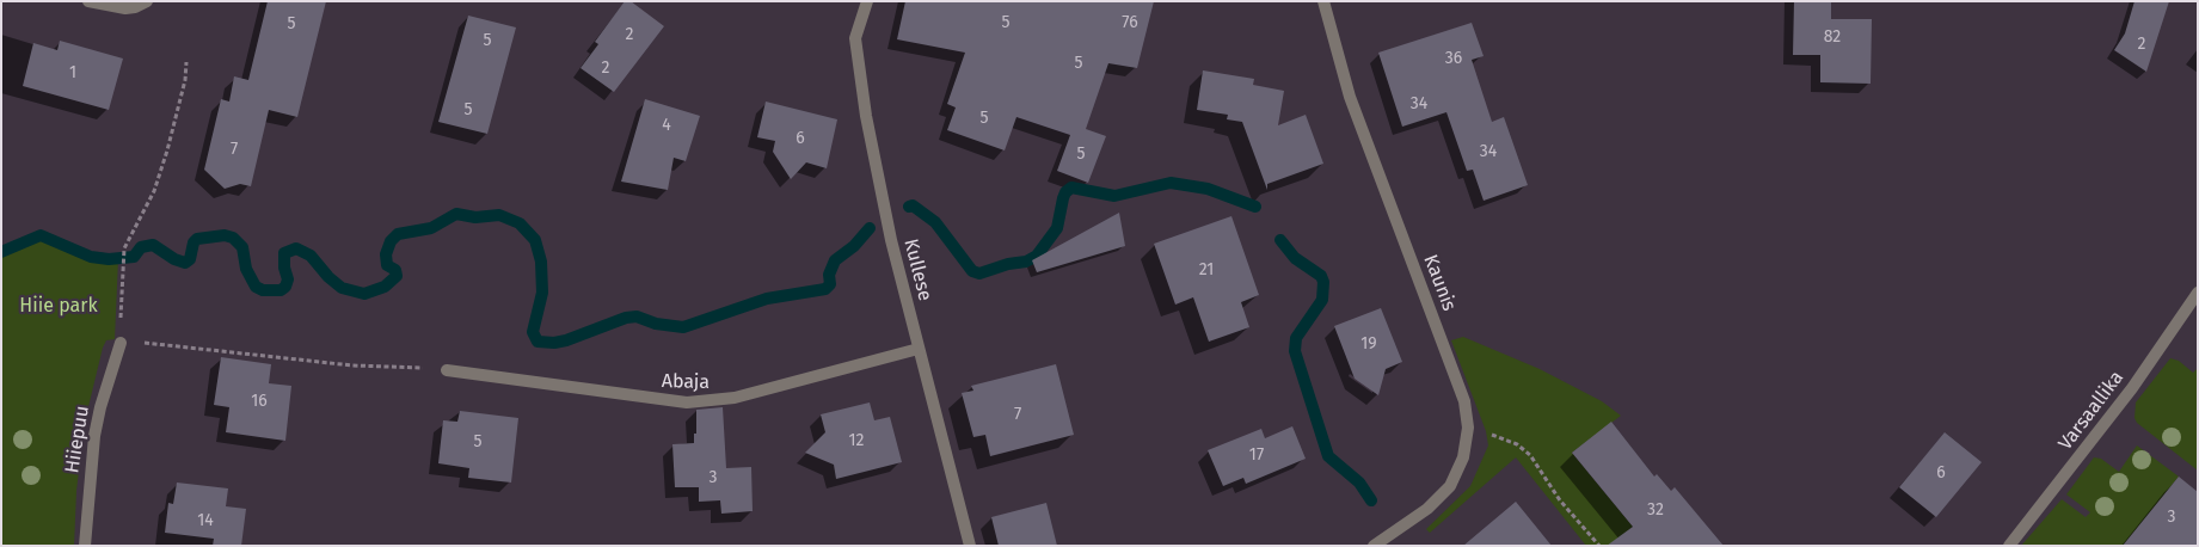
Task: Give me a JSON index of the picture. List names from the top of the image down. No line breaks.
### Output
{"streets":{"street":["Kullese","Kaunis","Abaja","Varsaallika","Hiiepuu"]},"crossings":[["Kullese","Abaja"]],"parks":["Hiie park"],"house_numbers":["5","76","5","2","82","5","2","36","5","2","1","34","5","5","4","6","7","34","5","21","19","16","7","12","5","17","6","3","32","3","14"]}
